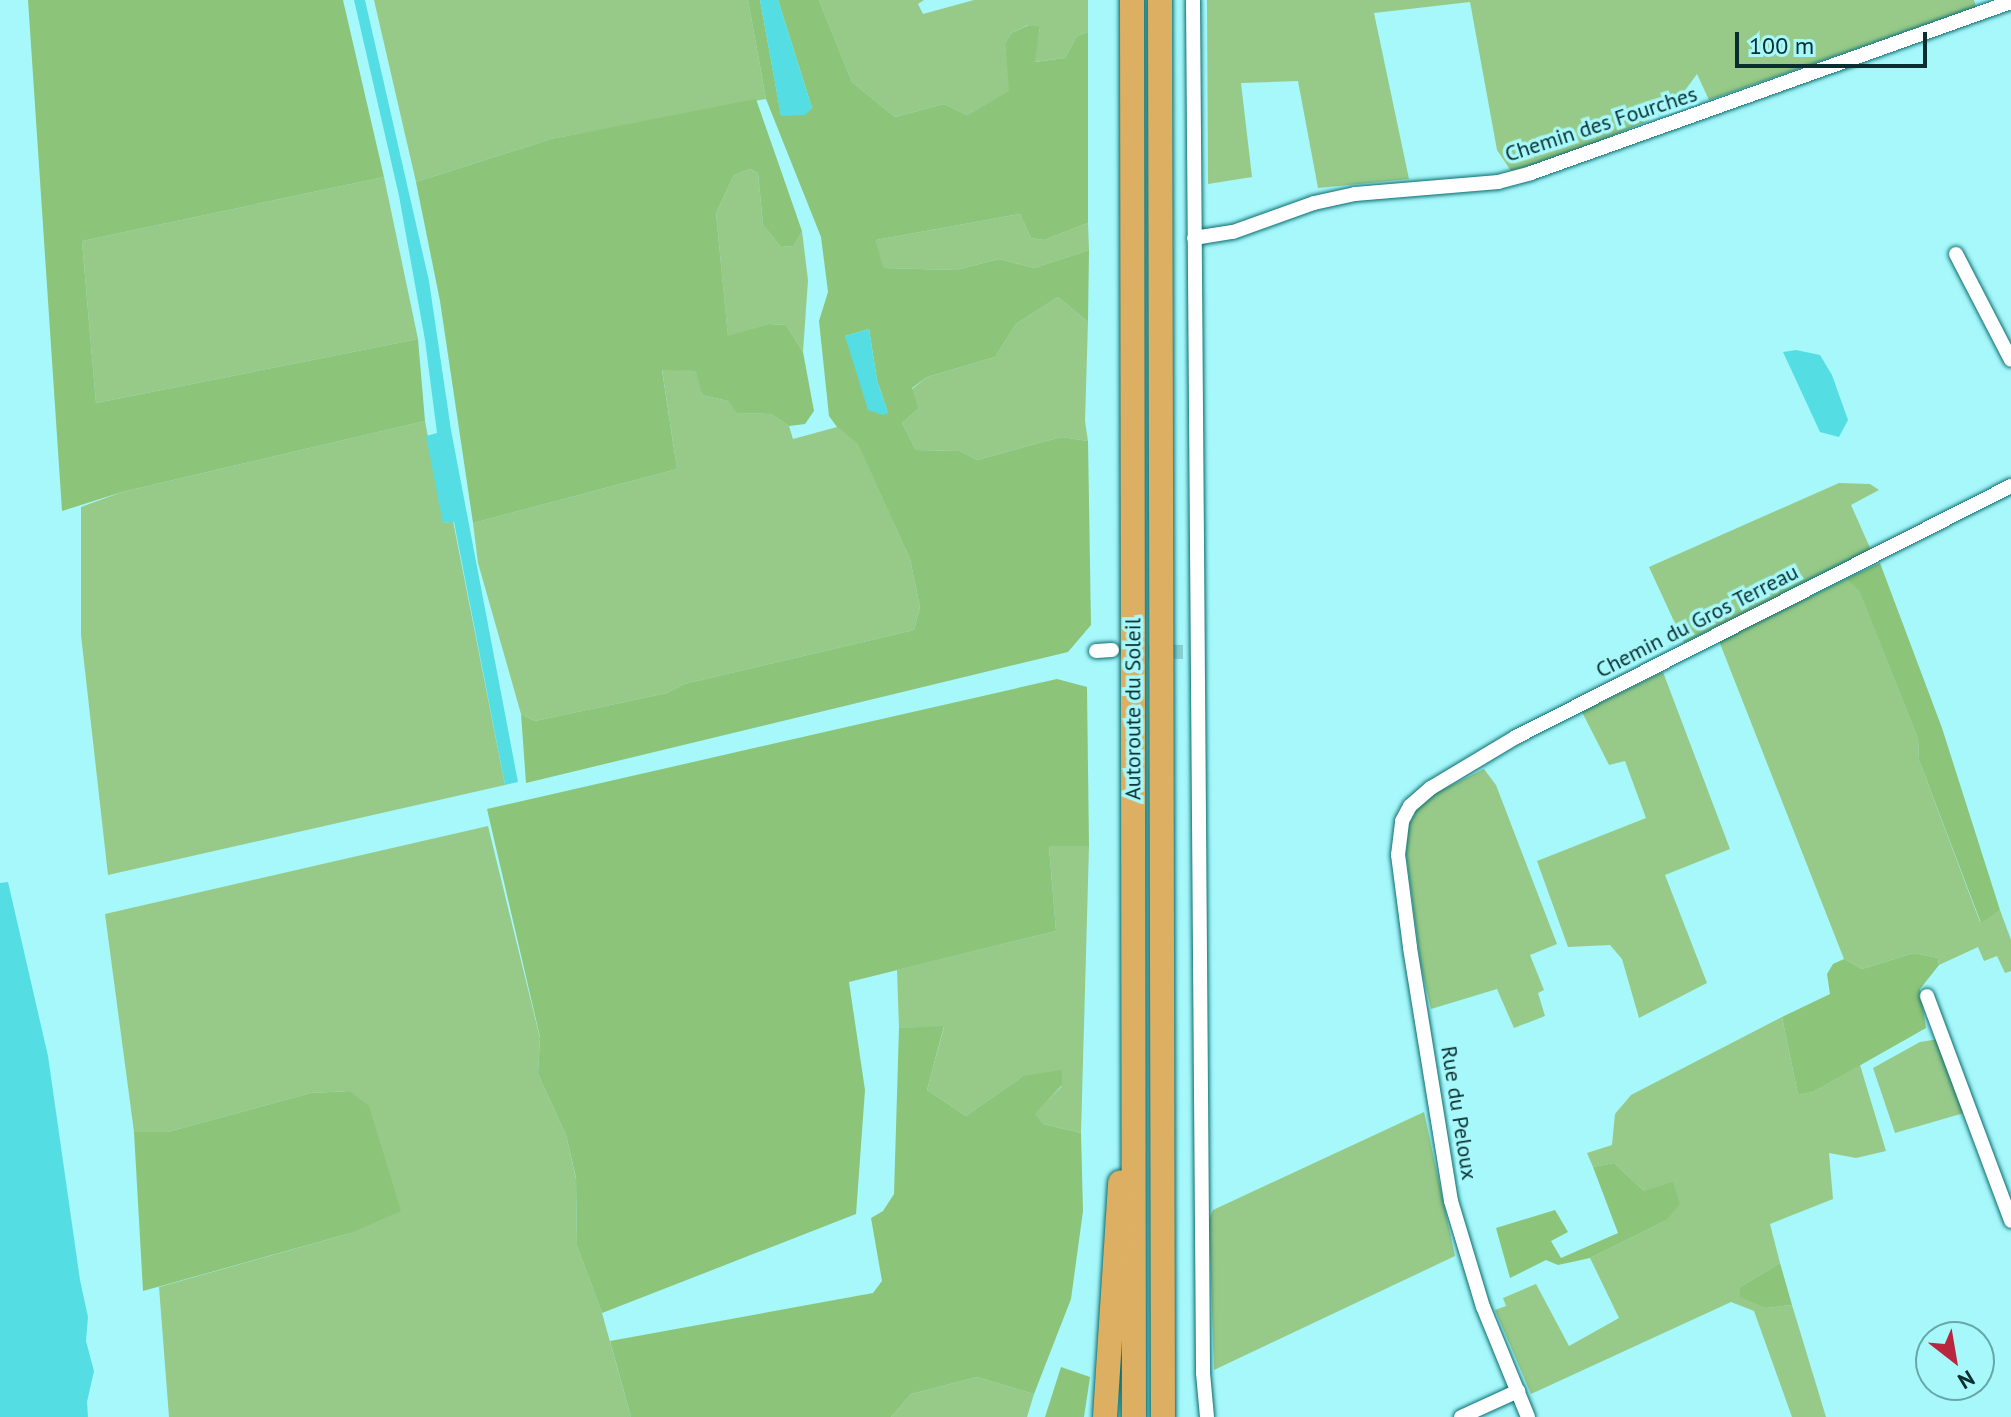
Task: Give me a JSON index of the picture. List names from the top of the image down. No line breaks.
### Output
{"streets":{"highway":["Autoroute du Soleil"],"street":["Chemin des Fourches","Chemin du Gros Terreau","Rue du Peloux"]},"crossings":[["Chemin du Gros Terreau","Rue du Peloux"]],"scale_bar":"100 m","north":"bottom right"}
